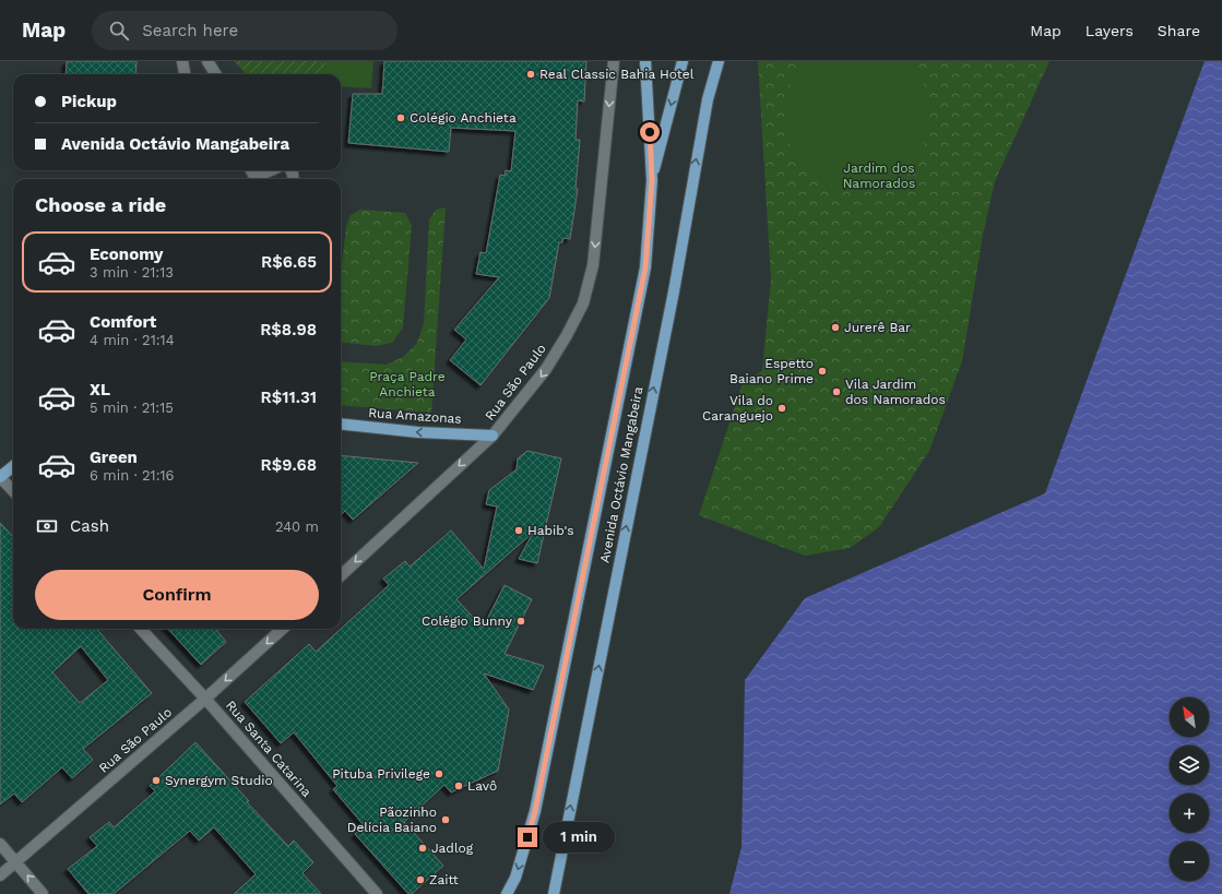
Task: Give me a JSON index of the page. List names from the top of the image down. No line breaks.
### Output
{"streets":{"main road":["Rua Amazonas","Avenida Octávio Mangabeira"],"street":["Rua São Paulo","Rua Santa Catarina"]},"crossings":[["Rua São Paulo","Rua Amazonas"],["Rua São Paulo","Rua Santa Catarina"]],"one_way":["Rua São Paulo","Rua Amazonas"],"parks":["Jardim dos Namorados","Praça Padre Anchieta"],"places":["Real Classic Bahia Hotel","Colégio Anchieta","Jurerê Bar","Espetto Baiano Prime","Vila Jardim dos Namorados","Vila do Caranguejo","Habib's","Colégio Bunny","Pituba Privilege","Synergym Studio","Lavô","Pãozinho Delícia Baiano","Jadlog","Zaitt"],"north":"top left","page":{"header":"Map","search":"Search here","nav":["Map","Layers","Share"],"banner":["Pickup","Avenida Octávio Mangabeira"],"heading":"Choose a ride","list":[{"name":"Economy","note":"3 min · 21:13","value":"R$6.65"},{"name":"Comfort","note":"4 min · 21:14","value":"R$8.98"},{"name":"XL","note":"5 min · 21:15","value":"R$11.31"},{"name":"Green","note":"6 min · 21:16","value":"R$9.68"}],"pay":["Cash","240 m"],"buttons":"Confirm","map_buttons":["+","−"],"bubble":"1 min"}}
